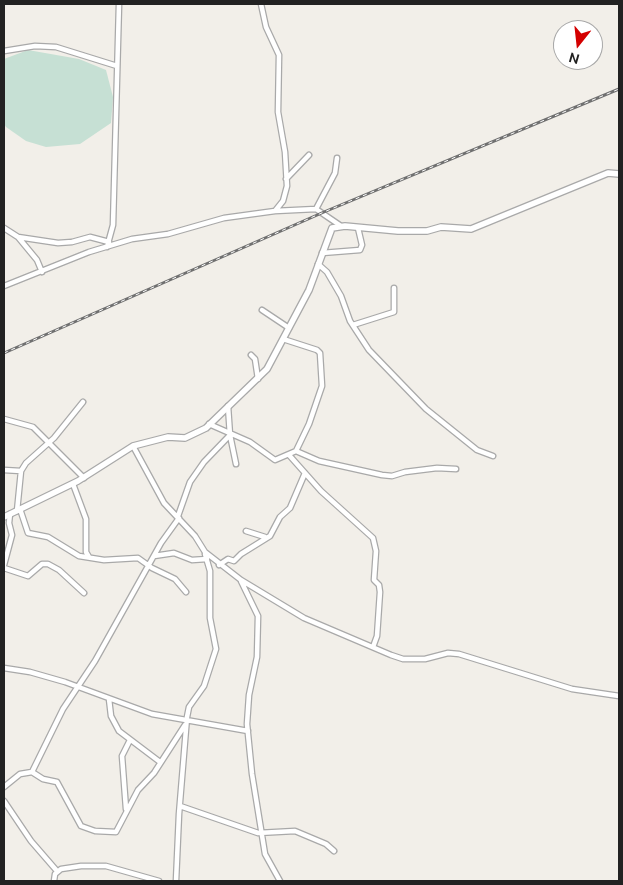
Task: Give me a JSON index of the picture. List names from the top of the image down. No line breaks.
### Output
{"north":"bottom"}
